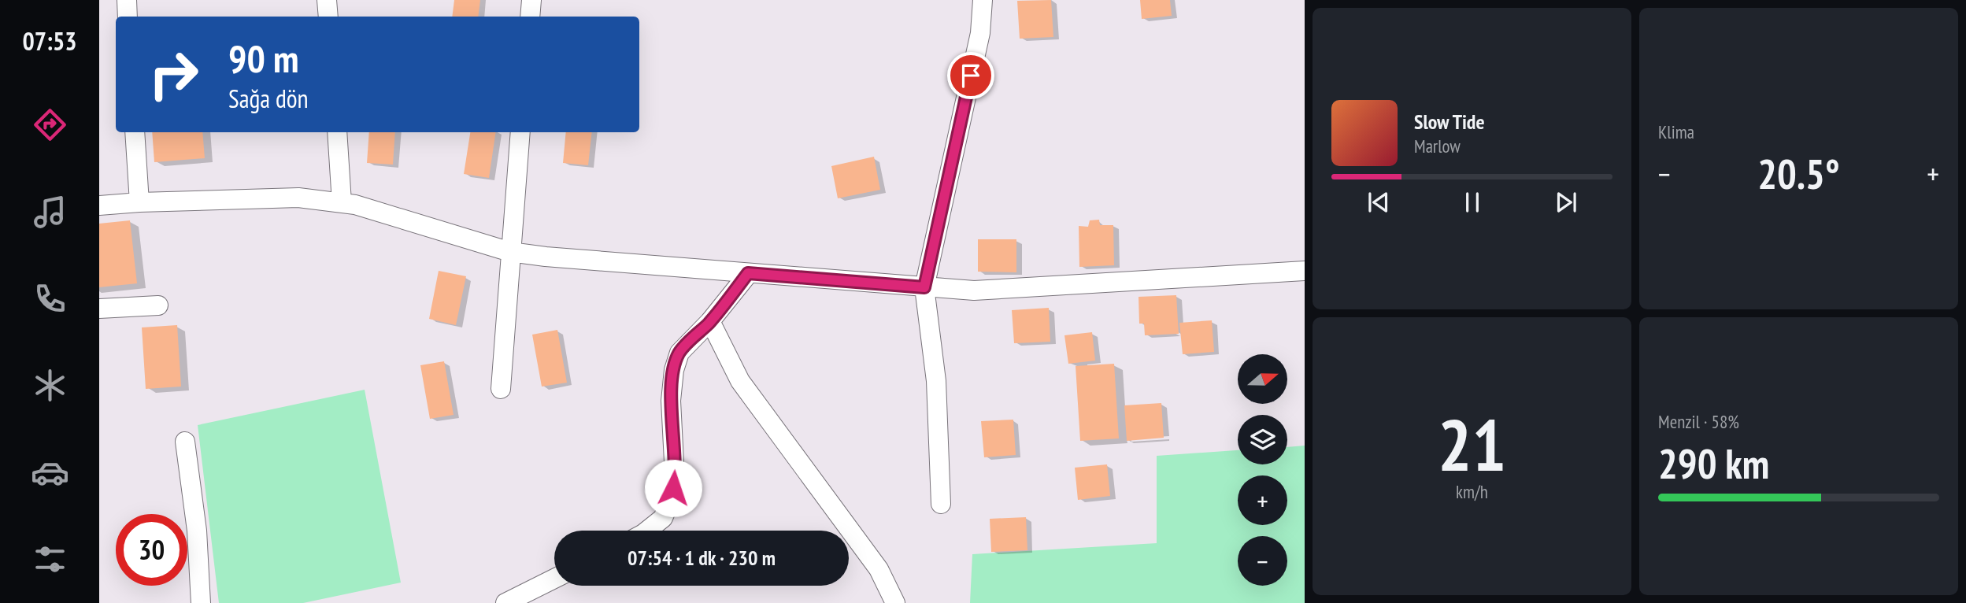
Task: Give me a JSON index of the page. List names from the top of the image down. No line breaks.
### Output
{"north":"right","page":{"tabs":"07:53","tile":["Klima",["21","km/h"],["Menzil · 58%","290 km"]],"turn":["90 m","Sağa dön"],"song":["Slow Tide","Marlow"],"heat":["−","20.5°","+"],"map_buttons":["+","−"],"limit":"30","trip":"07:54 · 1 dk · 230 m"}}
